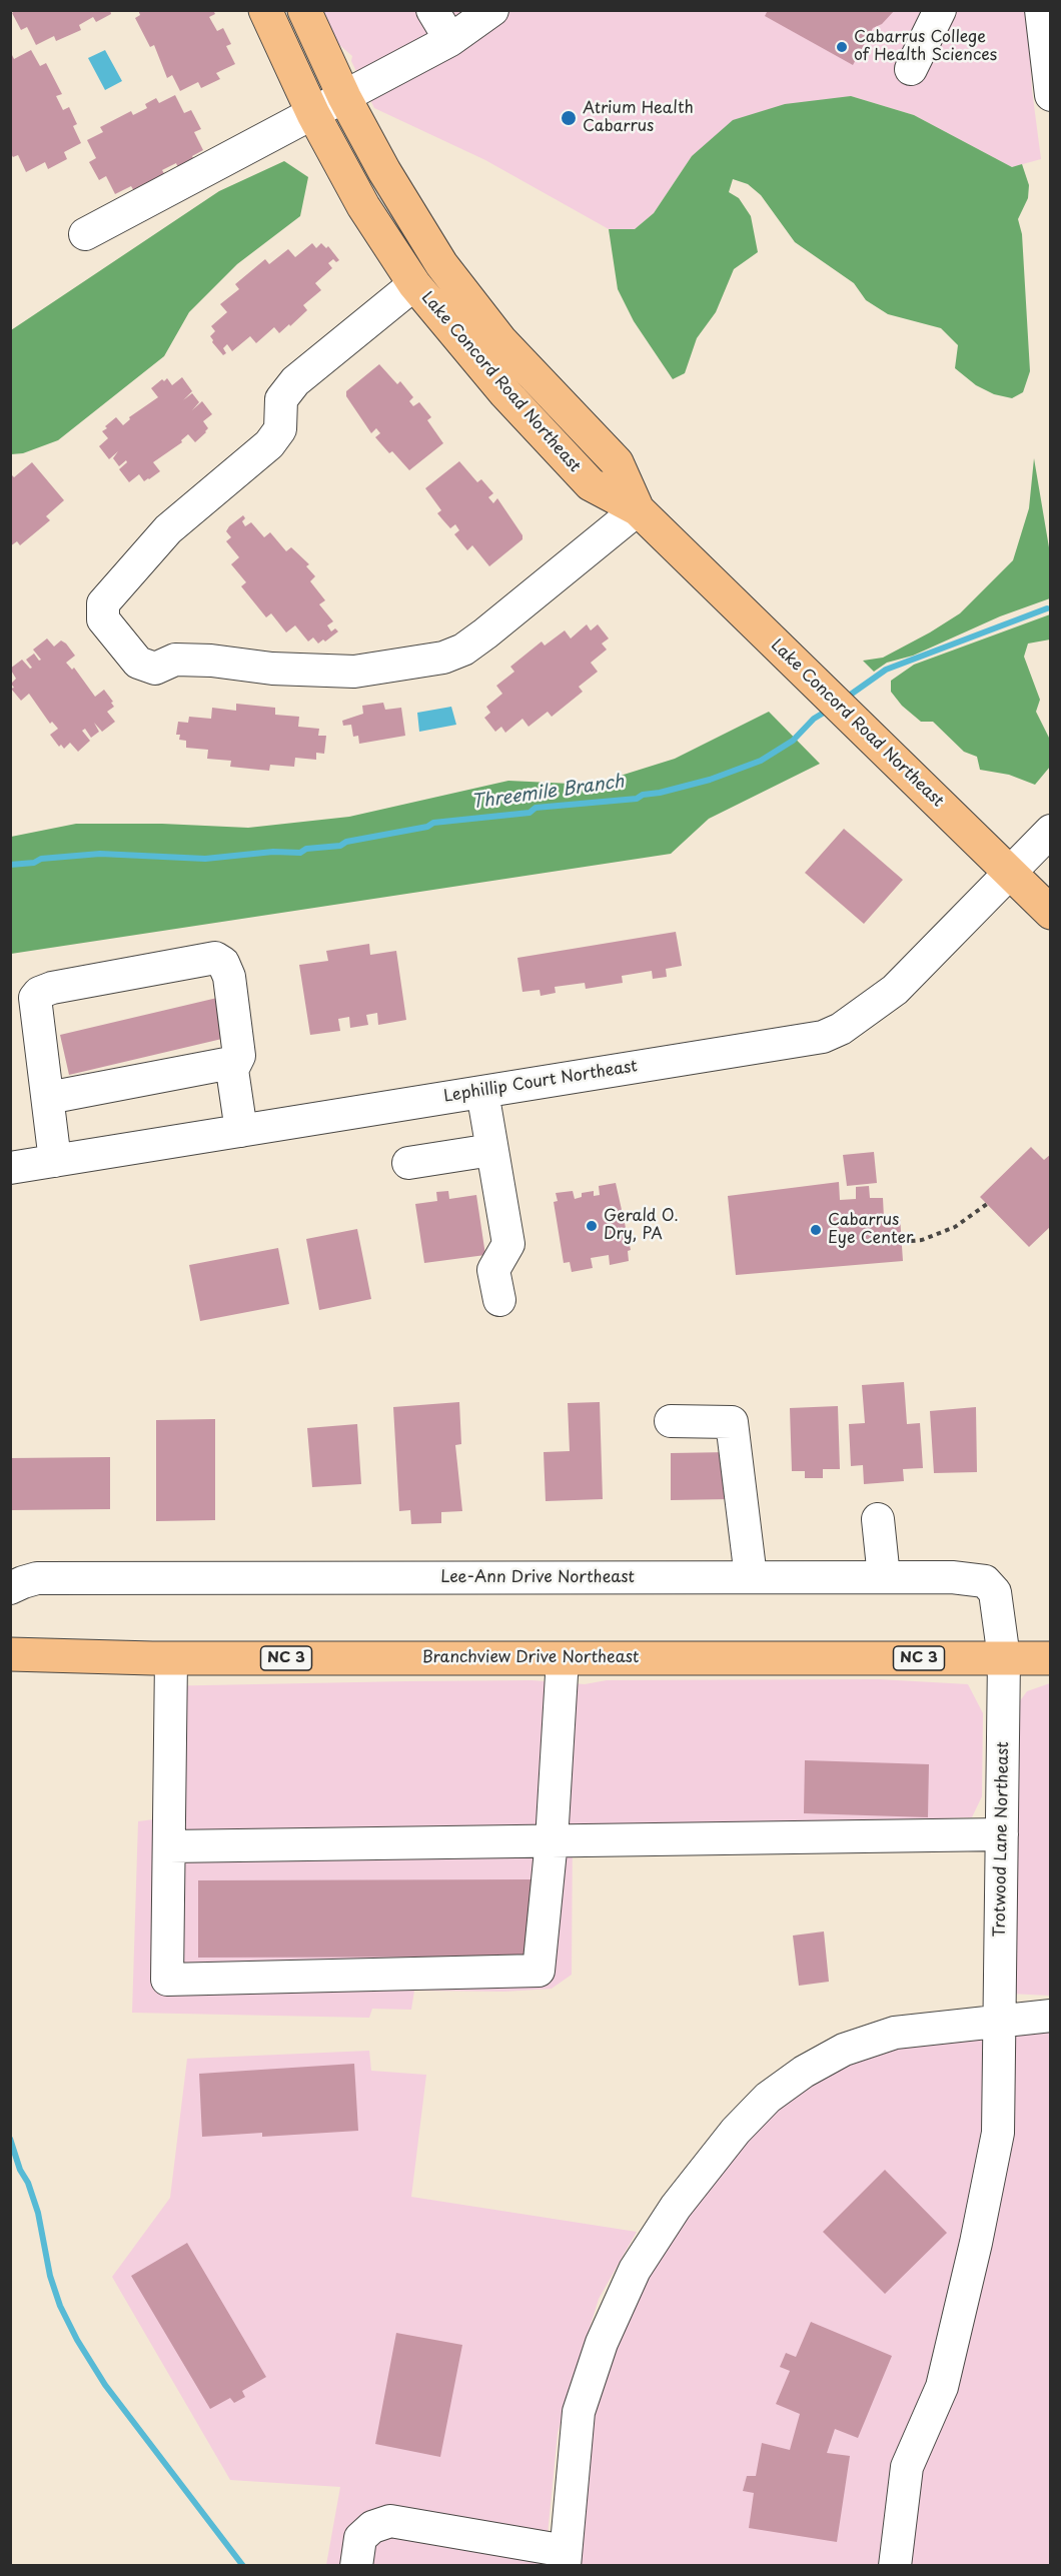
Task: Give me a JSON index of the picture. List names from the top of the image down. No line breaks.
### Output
{"streets":{"main road":["Lake Concord Road Northeast","NC 3","Branchview Drive Northeast"],"street":["Lephillip Court Northeast","Lee-Ann Drive Northeast","Trotwood Lane Northeast"]},"crossings":[["Lake Concord Road Northeast","Lephillip Court Northeast"],["Lee-Ann Drive Northeast","Branchview Drive Northeast"],["Lee-Ann Drive Northeast","Trotwood Lane Northeast"],["Branchview Drive Northeast","Trotwood Lane Northeast"]],"water":["Threemile Branch"],"places":["Cabarrus College of Health Sciences","Atrium Health Cabarrus","Gerald O. Dry, PA","Cabarrus Eye Center"]}
